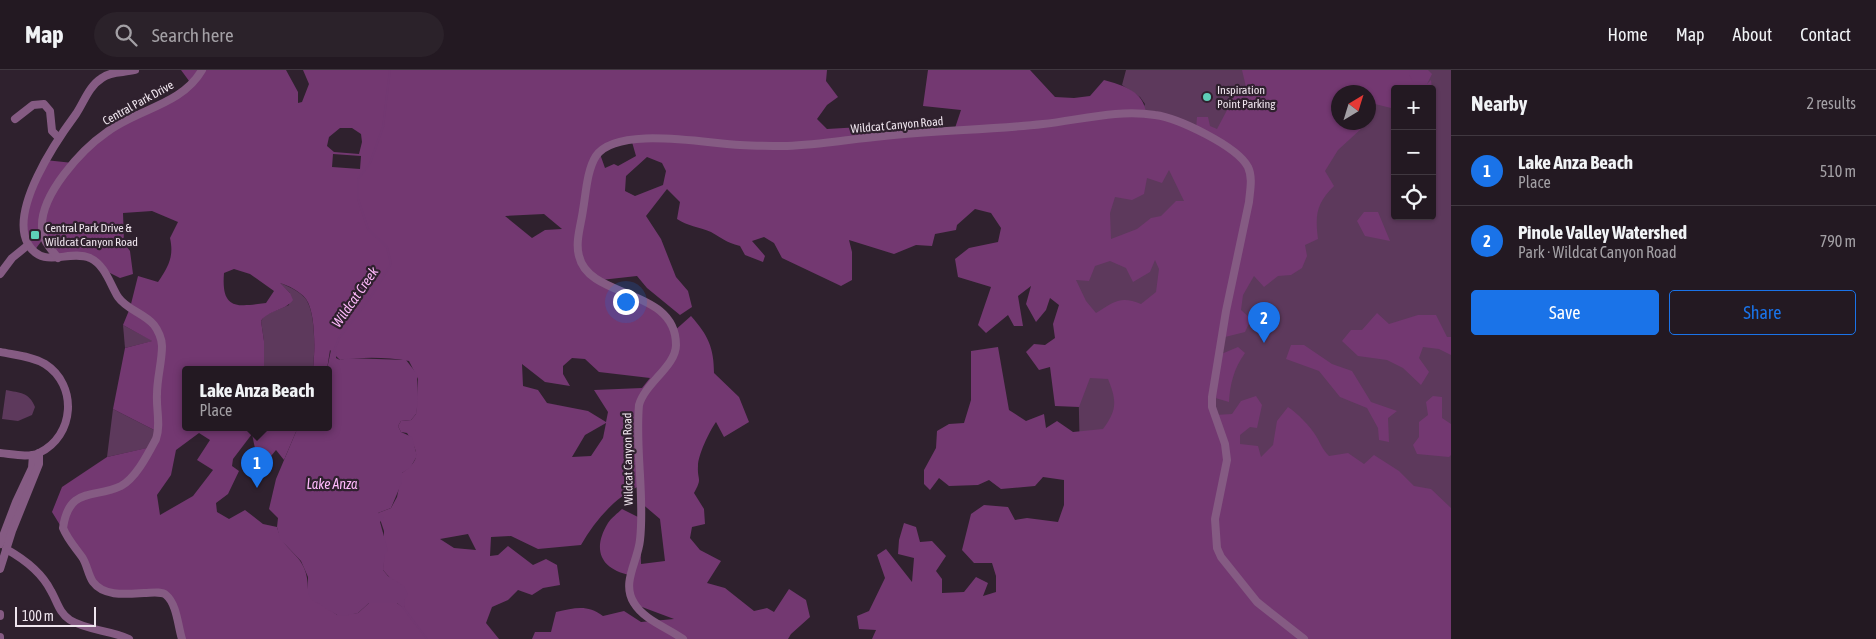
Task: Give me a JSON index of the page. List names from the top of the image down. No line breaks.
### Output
{"streets":{"street":["Central Park Drive","Wildcat Canyon Road"]},"water":["Wildcat Creek","Lake Anza"],"places":{"other":["Inspiration Point Parking"],"transit":["Central Park Drive & Wildcat Canyon Road"]},"scale_bar":"100 m","north":"top right","page":{"header":"Map","search":"Search here","nav":["Home","Map","About","Contact"],"heading":["Nearby","2 results"],"map_buttons":["+","−"],"list":[{"mark":"1","name":"Lake Anza Beach","note":"Place","value":"510 m"},{"mark":"2","name":"Pinole Valley Watershed","note":"Park · Wildcat Canyon Road","value":"790 m"}],"buttons":["Save","Share"],"pins":["2","1"],"popup":["Lake Anza Beach","Place"],"scale":"100 m"}}
